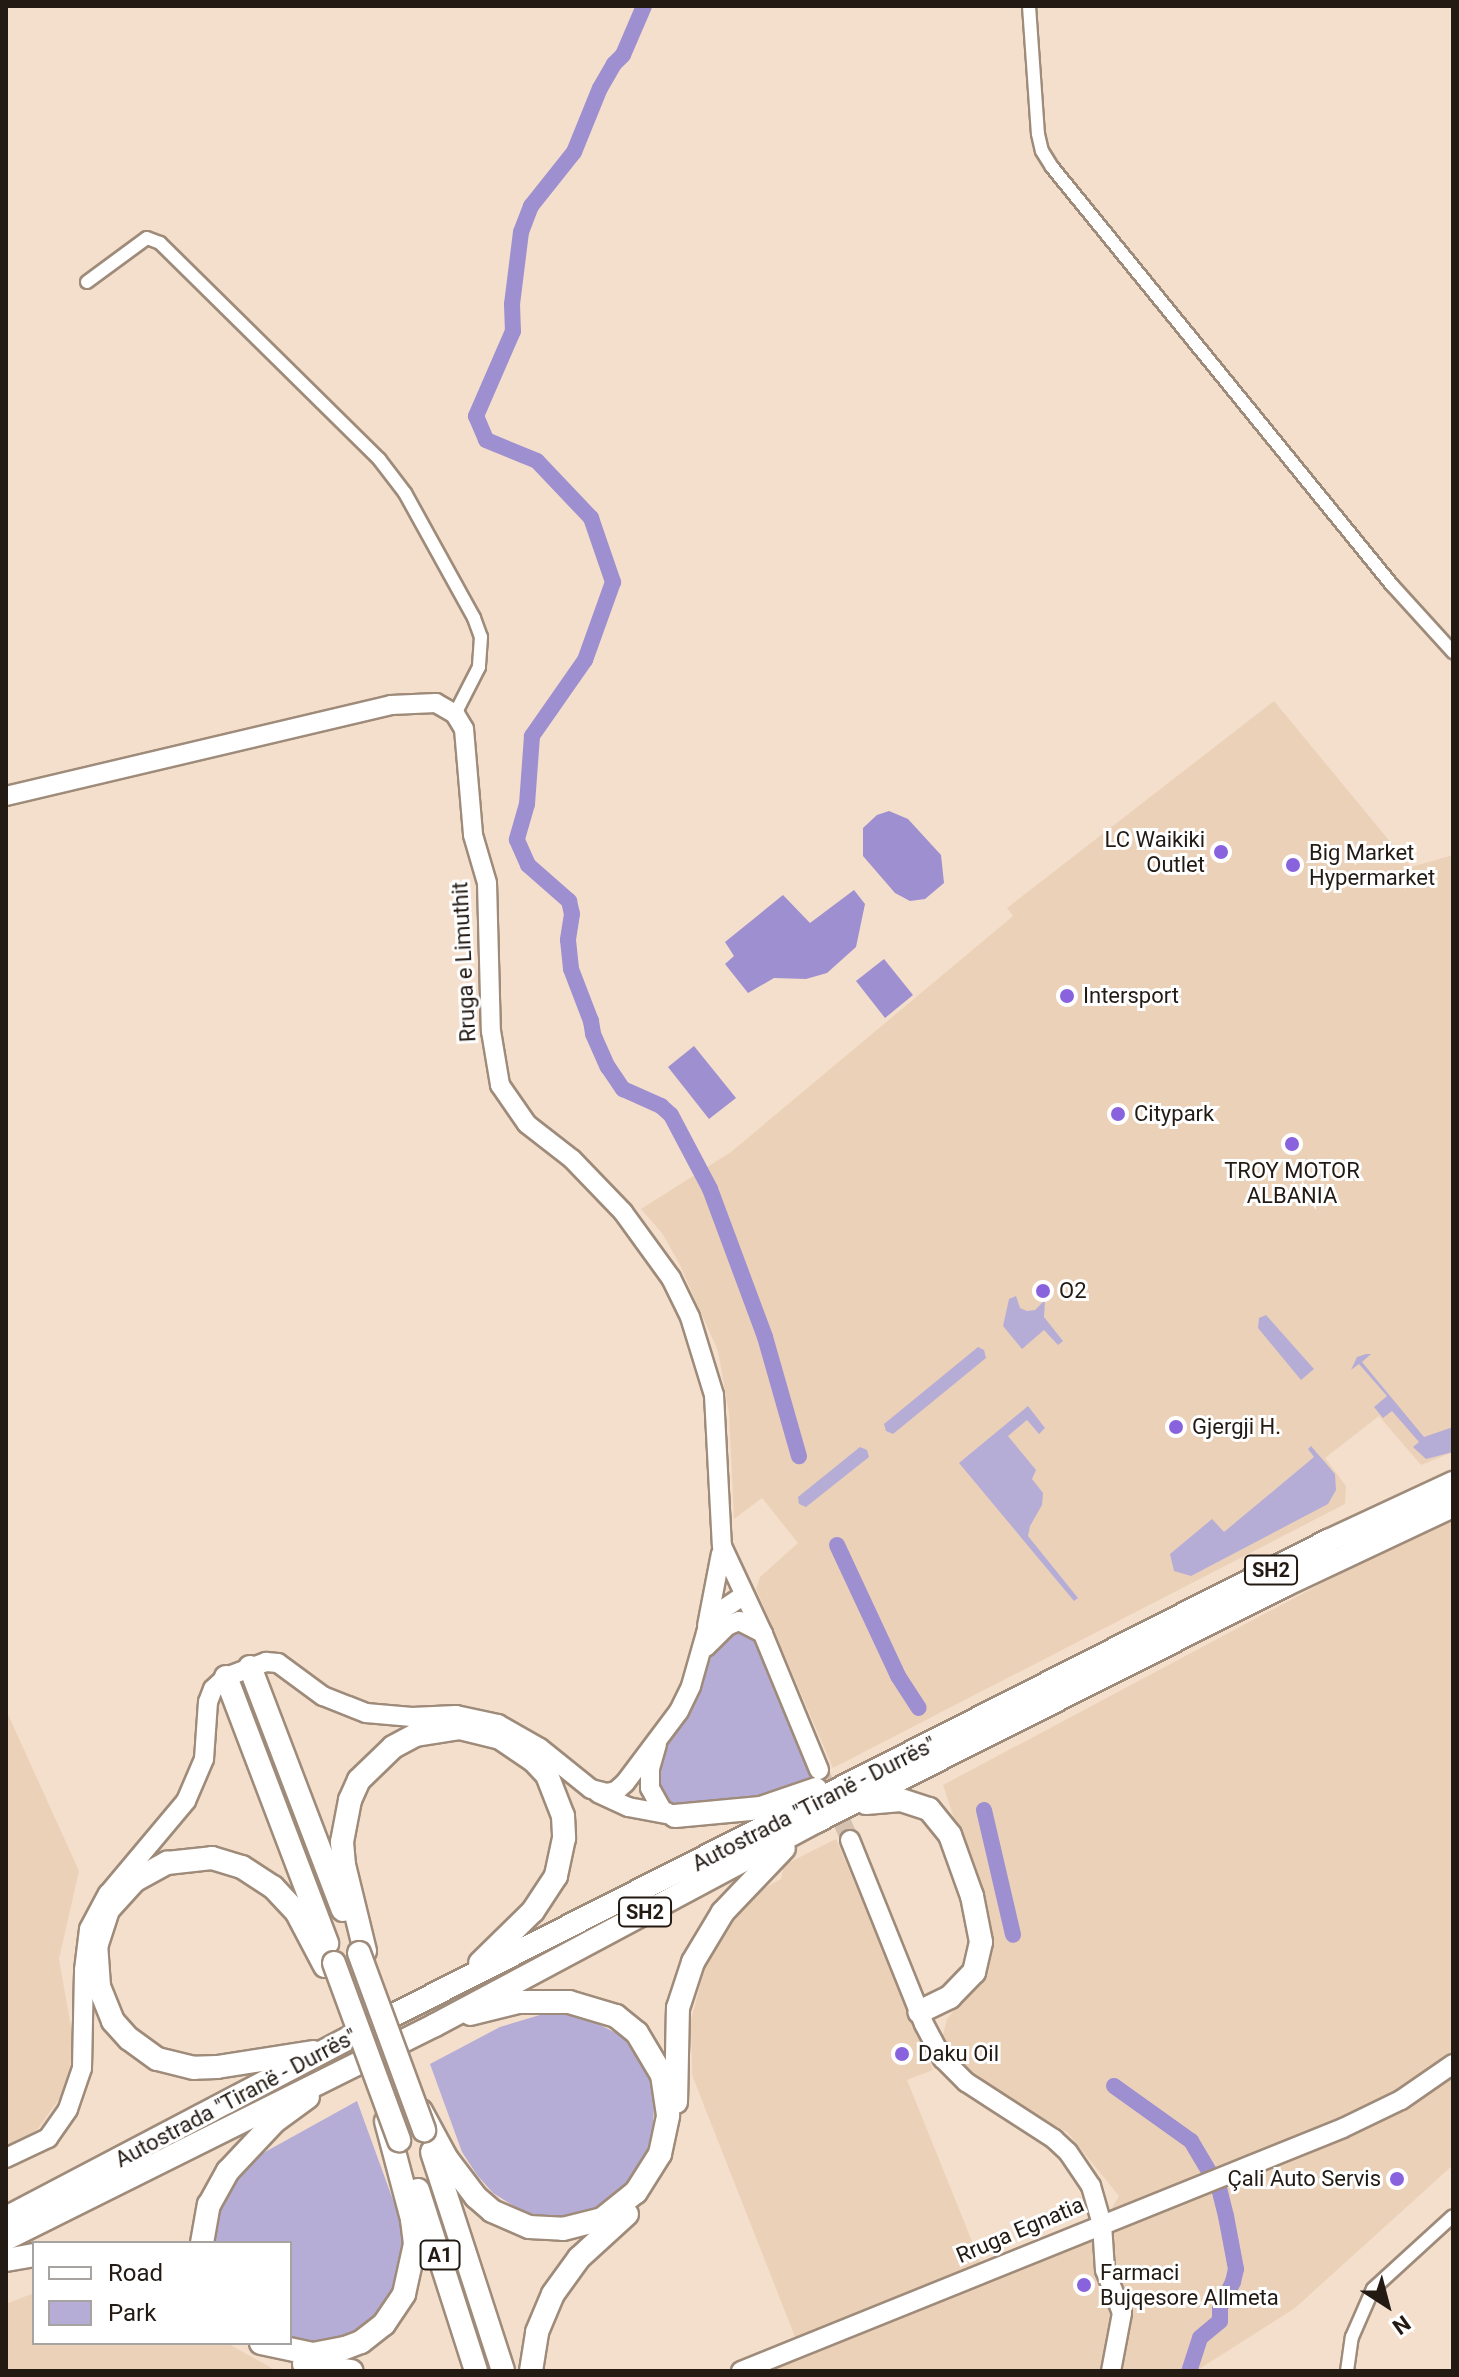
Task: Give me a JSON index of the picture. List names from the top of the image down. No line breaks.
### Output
{"streets":{"highway":["SH2","Autostrada \"Tiranë - Durrës\"","A1"],"main road":["Rruga e Limuthit","Rruga Egnatia"]},"places":["LC Waikiki Outlet","Big Market Hypermarket","Intersport","Citypark","TROY MOTOR ALBANIA","O2","Gjergji H.","Daku Oil","Çali Auto Servis","Farmaci Bujqesore Allmeta"],"legend":["Road","Park"],"north":"bottom right"}
